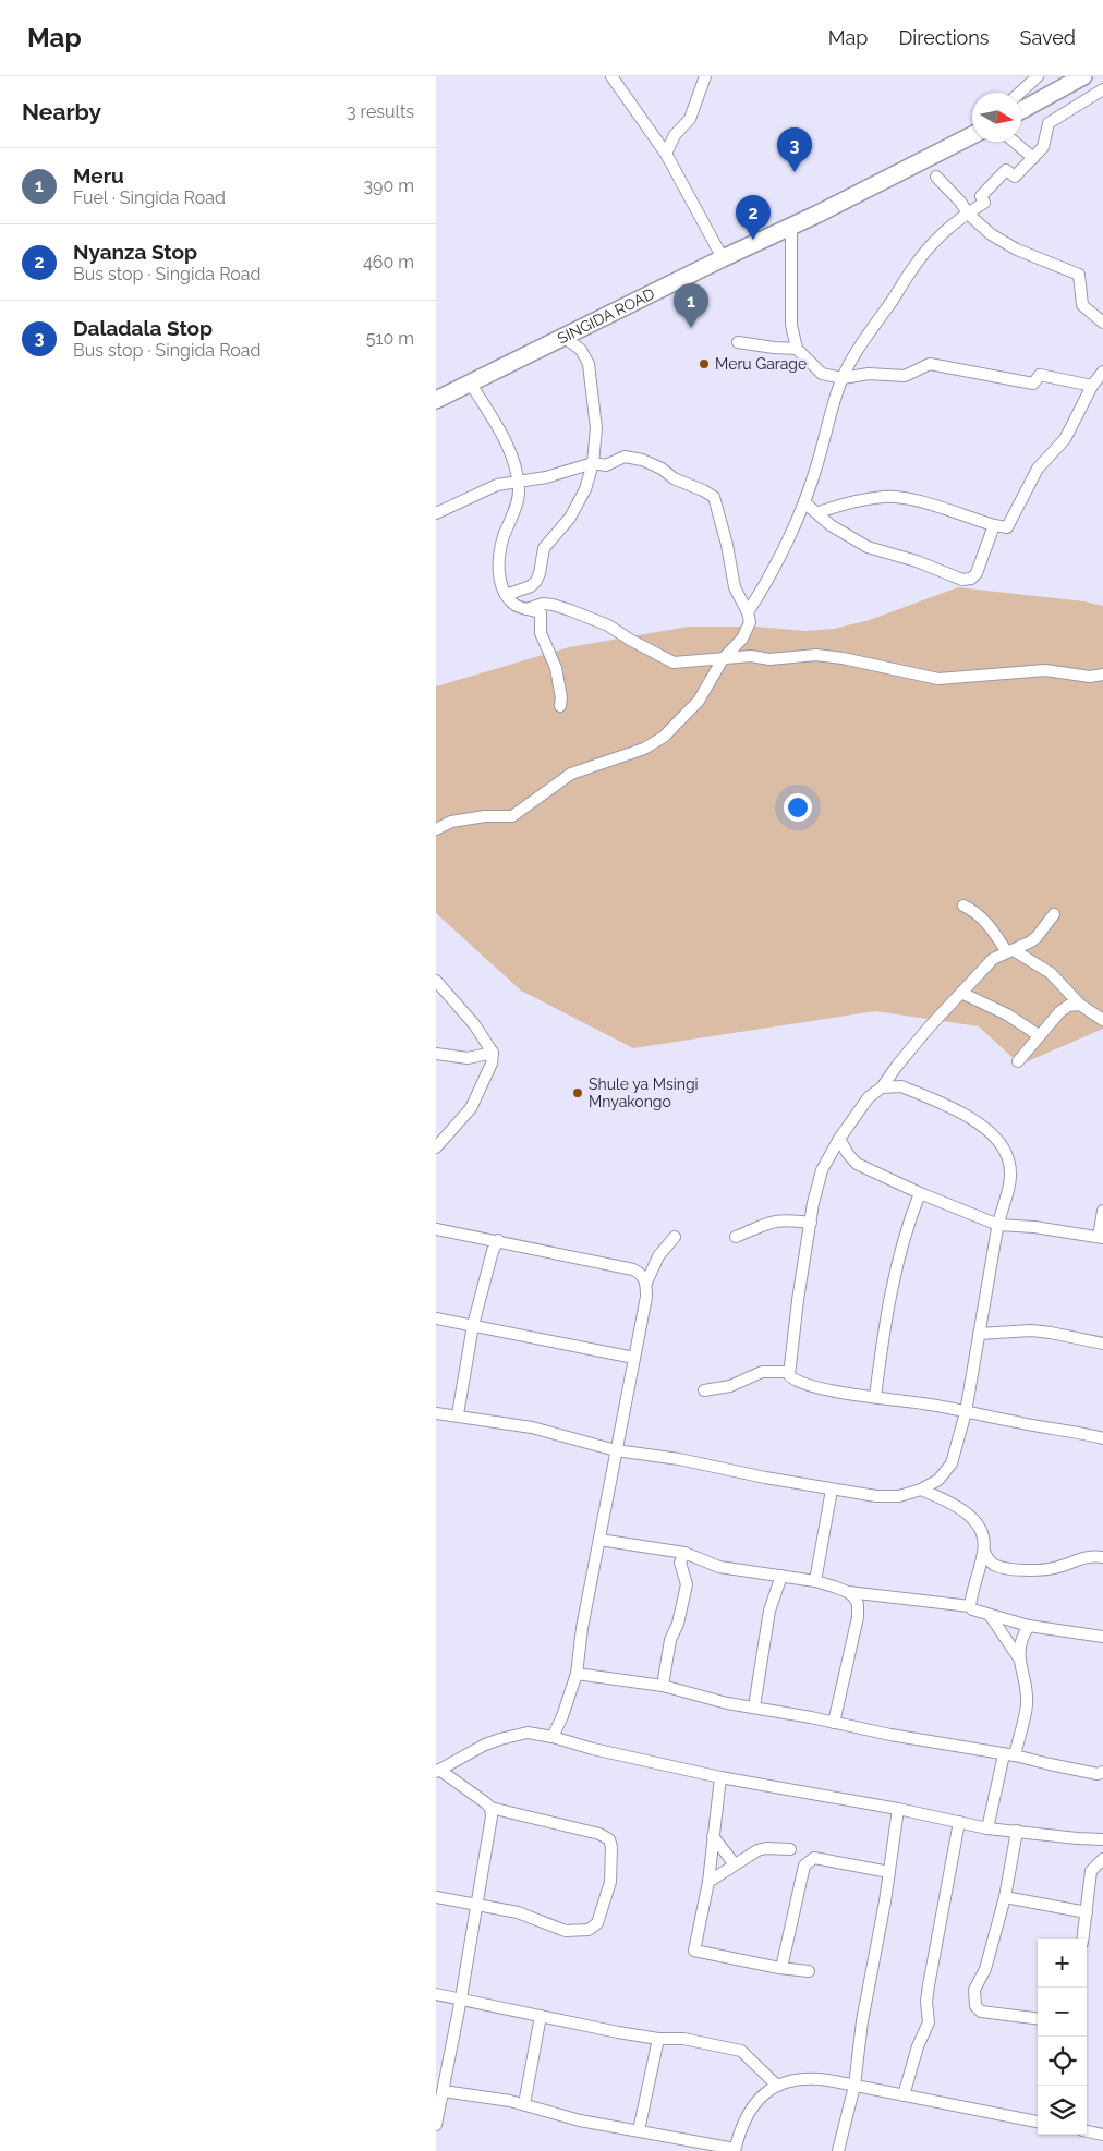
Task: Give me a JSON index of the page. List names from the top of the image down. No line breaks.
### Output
{"streets":{"highway":["SINGIDA ROAD"]},"places":["Meru Garage","Shule ya Msingi Mnyakongo"],"north":"right","page":{"header":"Map","nav":["Map","Directions","Saved"],"heading":["Nearby","3 results"],"pins":["3","2","1"],"list":[{"mark":"1","name":"Meru","note":"Fuel · Singida Road","value":"390 m"},{"mark":"2","name":"Nyanza Stop","note":"Bus stop · Singida Road","value":"460 m"},{"mark":"3","name":"Daladala Stop","note":"Bus stop · Singida Road","value":"510 m"}],"map_buttons":["+","−"]}}
